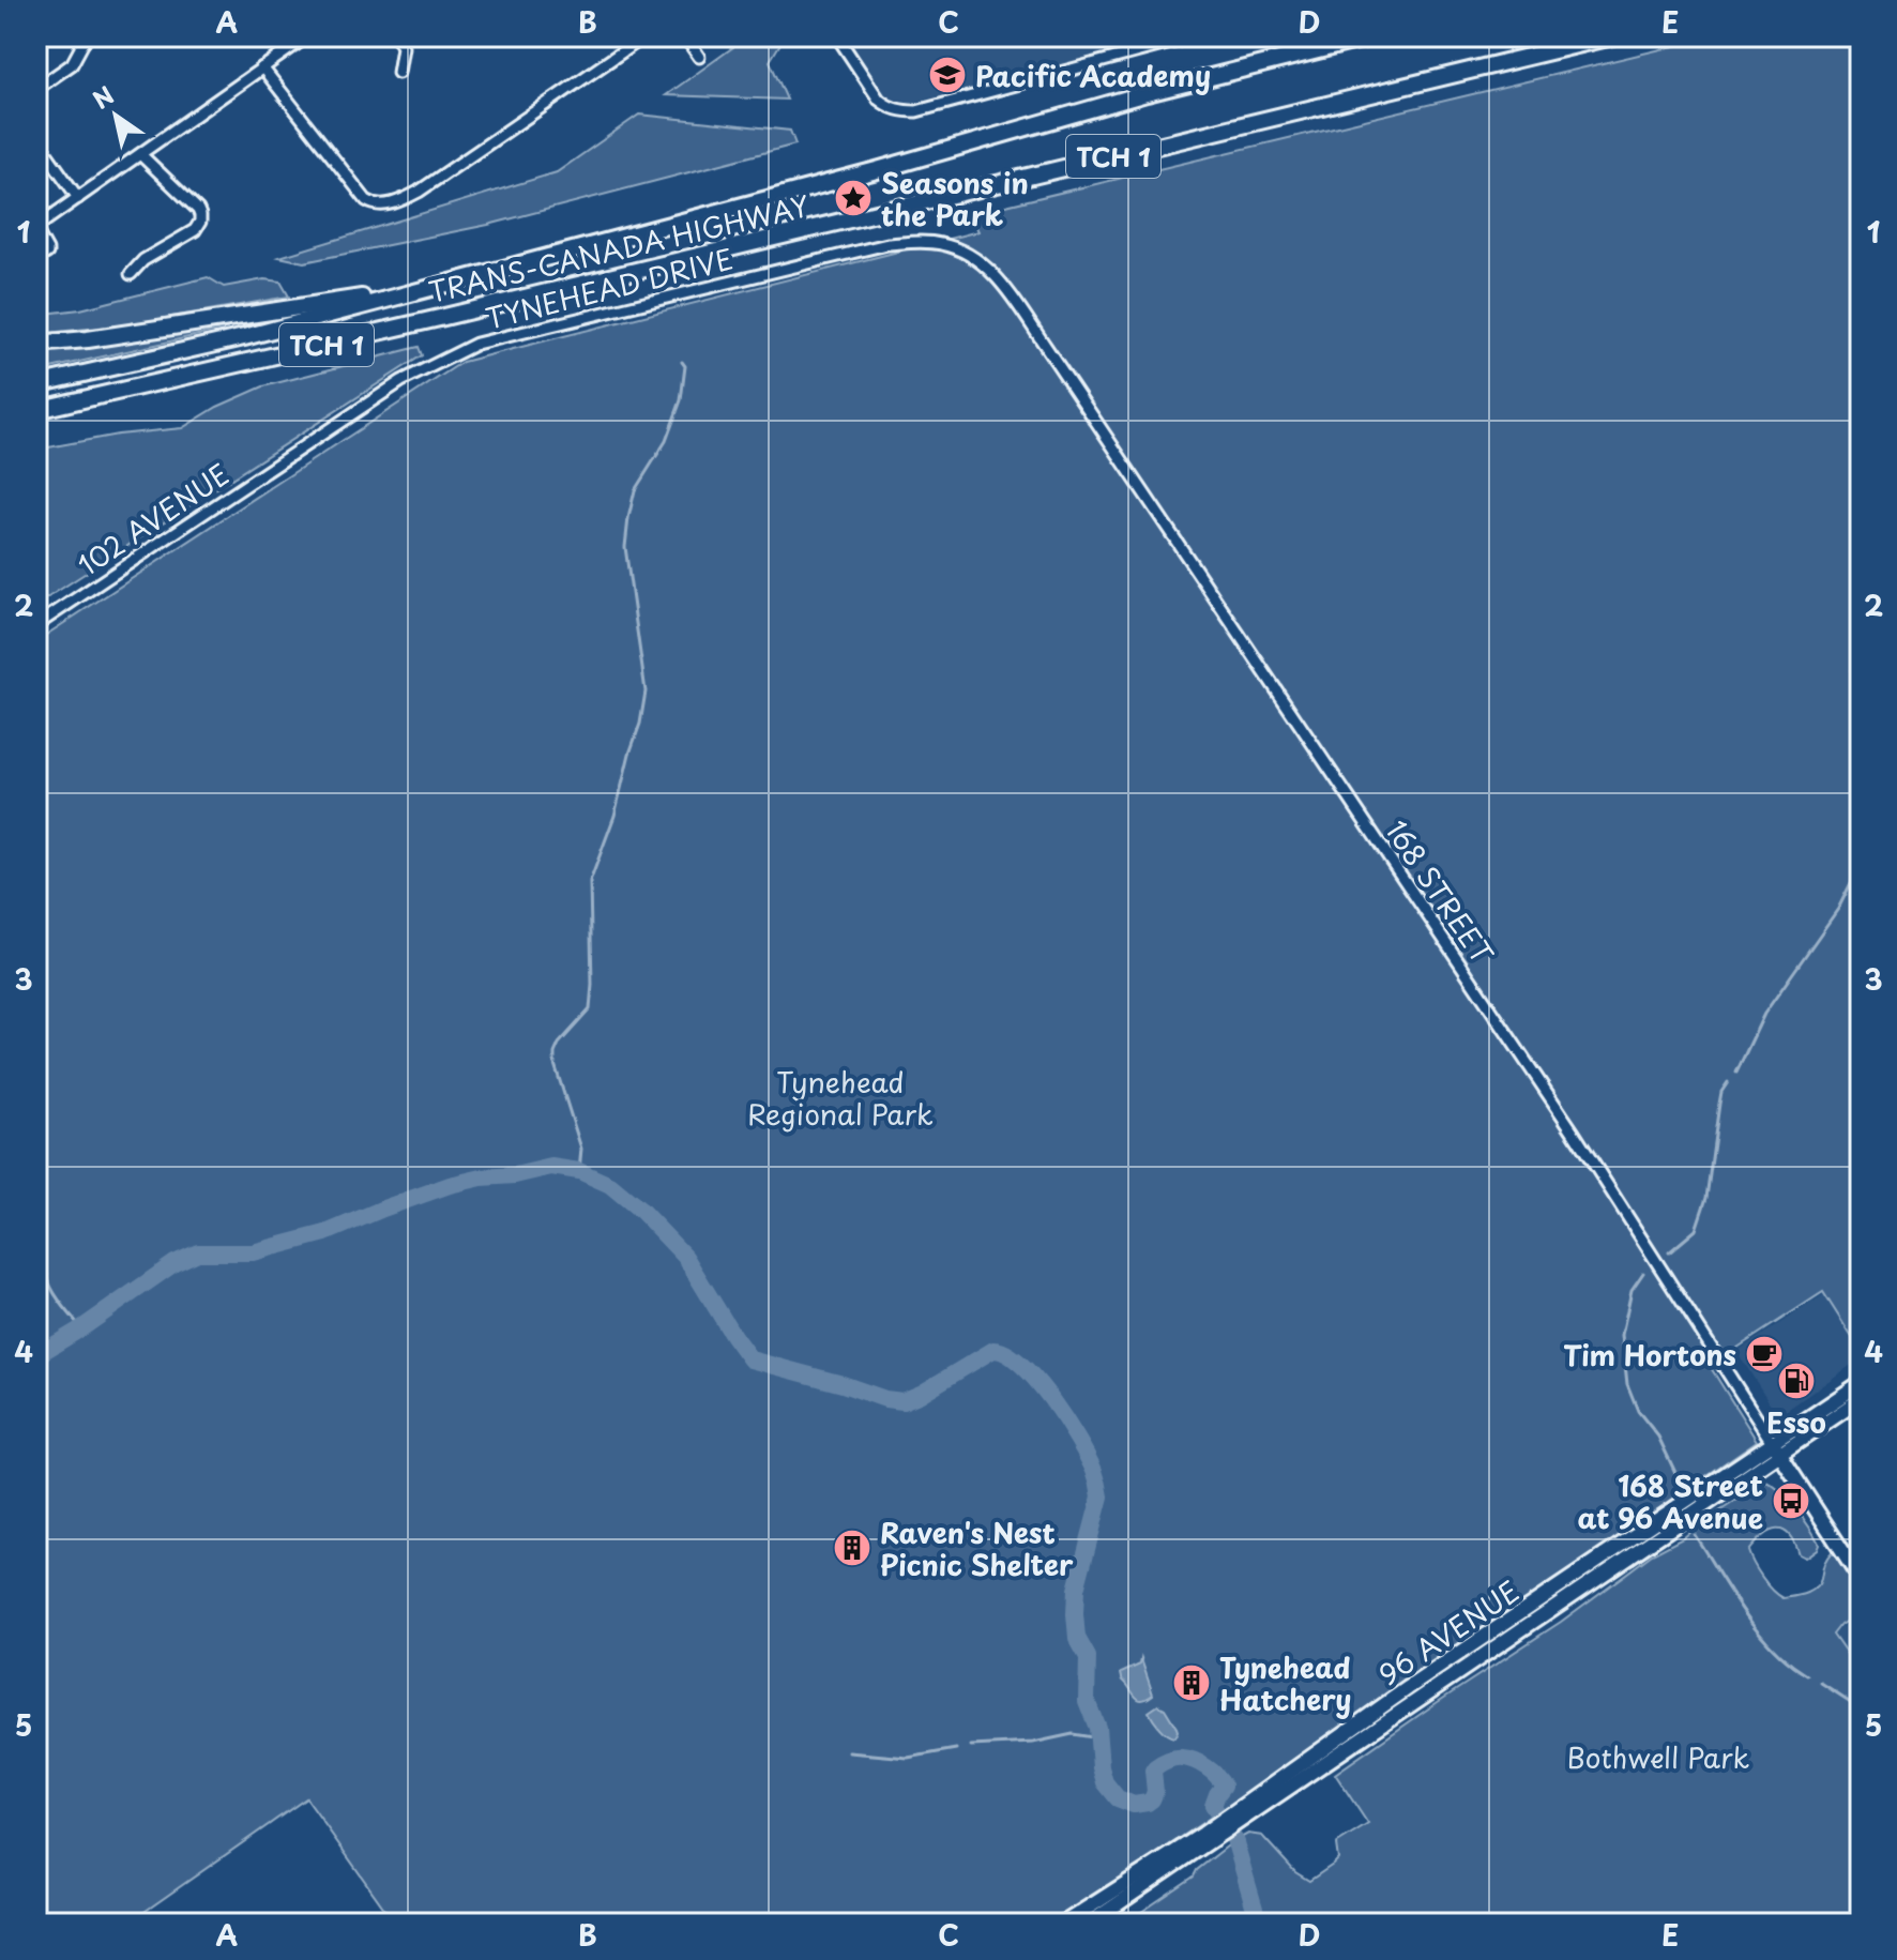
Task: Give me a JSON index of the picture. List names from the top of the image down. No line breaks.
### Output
{"streets":{"highway":["TCH 1","TRANS-CANADA HIGHWAY"],"main road":["168 STREET","96 AVENUE"],"street":["TYNEHEAD DRIVE","102 AVENUE"]},"crossings":[["TYNEHEAD DRIVE","102 AVENUE"],["TYNEHEAD DRIVE","168 STREET"],["168 STREET","96 AVENUE"]],"parks":["Tynehead Regional Park","Bothwell Park"],"places":{"school or university":["Pacific Academy"],"place":["Seasons in the Park"],"cafe":["Tim Hortons"],"fuel station":["Esso"],"bus stop":["168 Street at 96 Avenue"],"building":["Raven's Nest Picnic Shelter","Tynehead Hatchery"]},"north":"top left","grid":{"columns":["A","B","C","D","E"],"rows":["1","2","3","4","5"]}}
